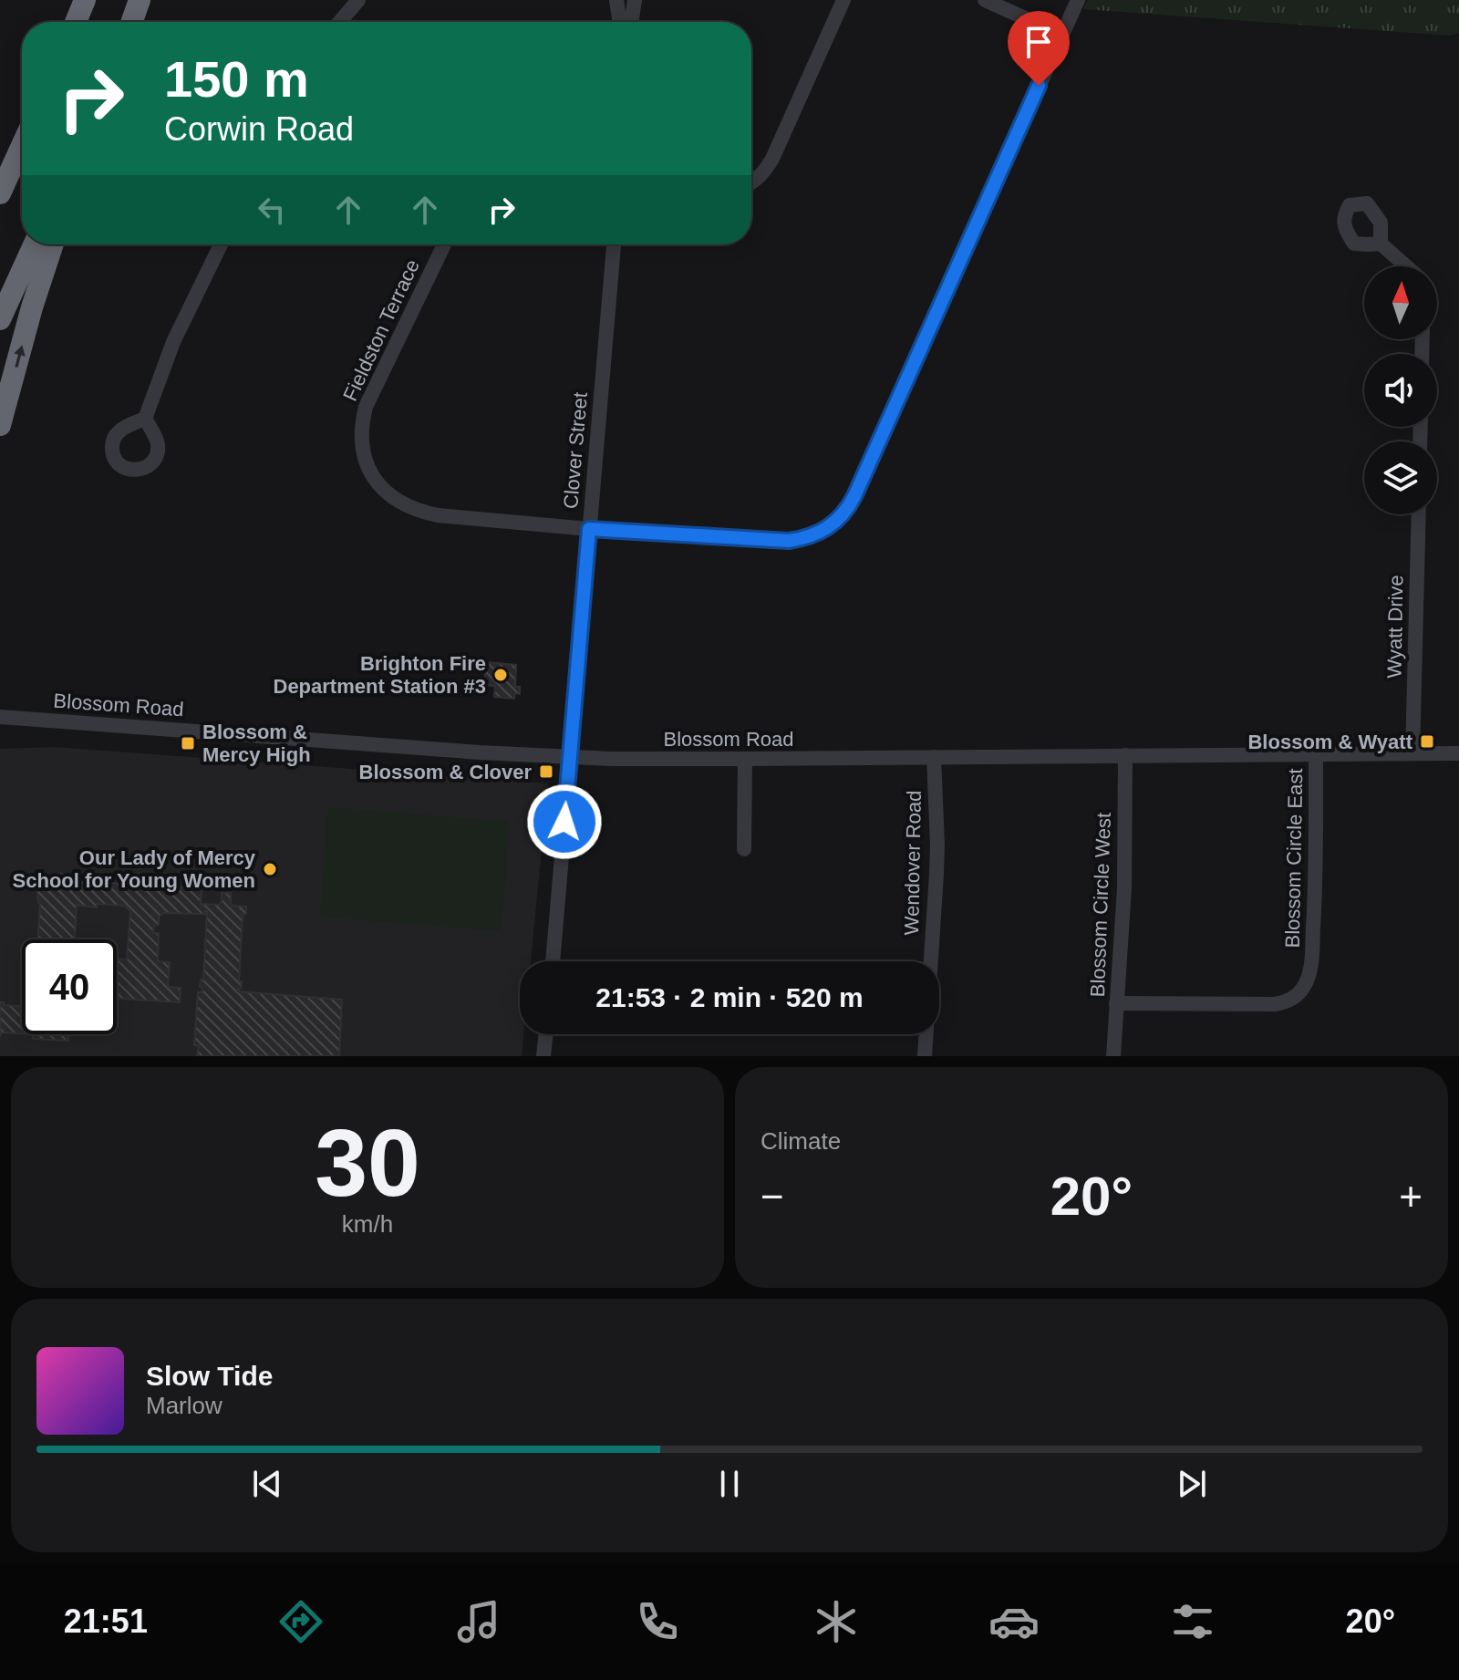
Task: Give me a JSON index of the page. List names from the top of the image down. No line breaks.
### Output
{"streets":{"street":["Fieldston Terrace","Clover Street","Wyatt Drive","Blossom Road","Blossom Circle East","Wendover Road","Blossom Circle West"]},"crossings":[["Fieldston Terrace","Clover Street"],["Clover Street","Blossom Road"],["Wyatt Drive","Blossom Road"],["Blossom Road","Blossom Circle East"],["Blossom Road","Wendover Road"],["Blossom Road","Blossom Circle West"],["Blossom Circle East","Blossom Circle West"]],"places":{"other":["Brighton Fire Department Station #3","Our Lady of Mercy School for Young Women"],"transit":["Blossom & Wyatt","Blossom & Mercy High","Blossom & Clover"]},"north":"top","page":{"turn":["150 m","Corwin Road"],"limit":"40","trip":"21:53 · 2 min · 520 m","tile":[["30","km/h"],"Climate"],"heat":["−","20°","+"],"song":["Slow Tide","Marlow"],"tabs":["21:51","20°"]}}
